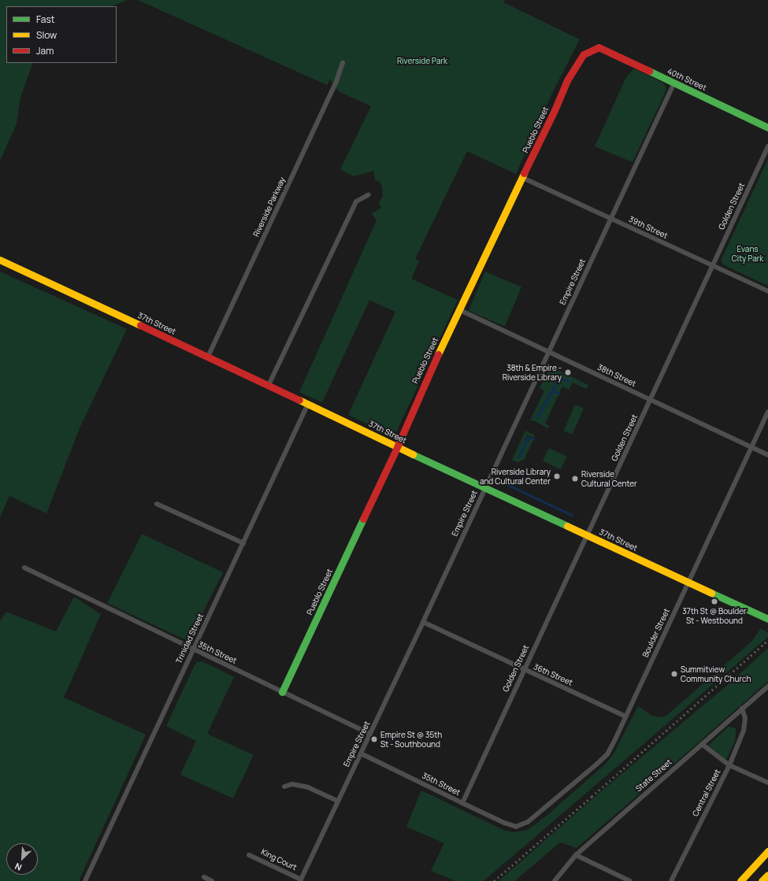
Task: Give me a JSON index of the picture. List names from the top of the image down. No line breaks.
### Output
{"streets":{"main road":["40th Street","Pueblo Street","37th Street"],"street":["Golden Street","Riverside Parkway","39th Street","Empire Street","38th Street","Boulder Street","Trinidad Street","35th Street","36th Street","State Street","Central Street","King Court"]},"crossings":[["40th Street","Pueblo Street"],["40th Street","Empire Street"],["Pueblo Street","39th Street"],["Pueblo Street","37th Street"],["Pueblo Street","38th Street"],["Pueblo Street","35th Street"],["Golden Street","39th Street"],["Golden Street","37th Street"],["Golden Street","38th Street"],["Golden Street","35th Street"],["Golden Street","36th Street"],["Riverside Parkway","37th Street"],["39th Street","Empire Street"],["Empire Street","37th Street"],["Empire Street","38th Street"],["Empire Street","35th Street"],["Empire Street","36th Street"],["Empire Street","King Court"],["37th Street","Boulder Street"],["37th Street","Trinidad Street"],["38th Street","Boulder Street"],["Boulder Street","35th Street"],["Boulder Street","36th Street"],["Trinidad Street","35th Street"],["State Street","Central Street"]],"parks":["Riverside Park","Evans City Park"],"places":["38th & Empire - Riverside Library","Riverside Library and Cultural Center","Riverside Cultural Center","37th St @ Boulder St - Westbound","Summitview Community Church","Empire St @ 35th St - Southbound"],"legend":["Fast","Slow","Jam"],"north":"bottom left"}
